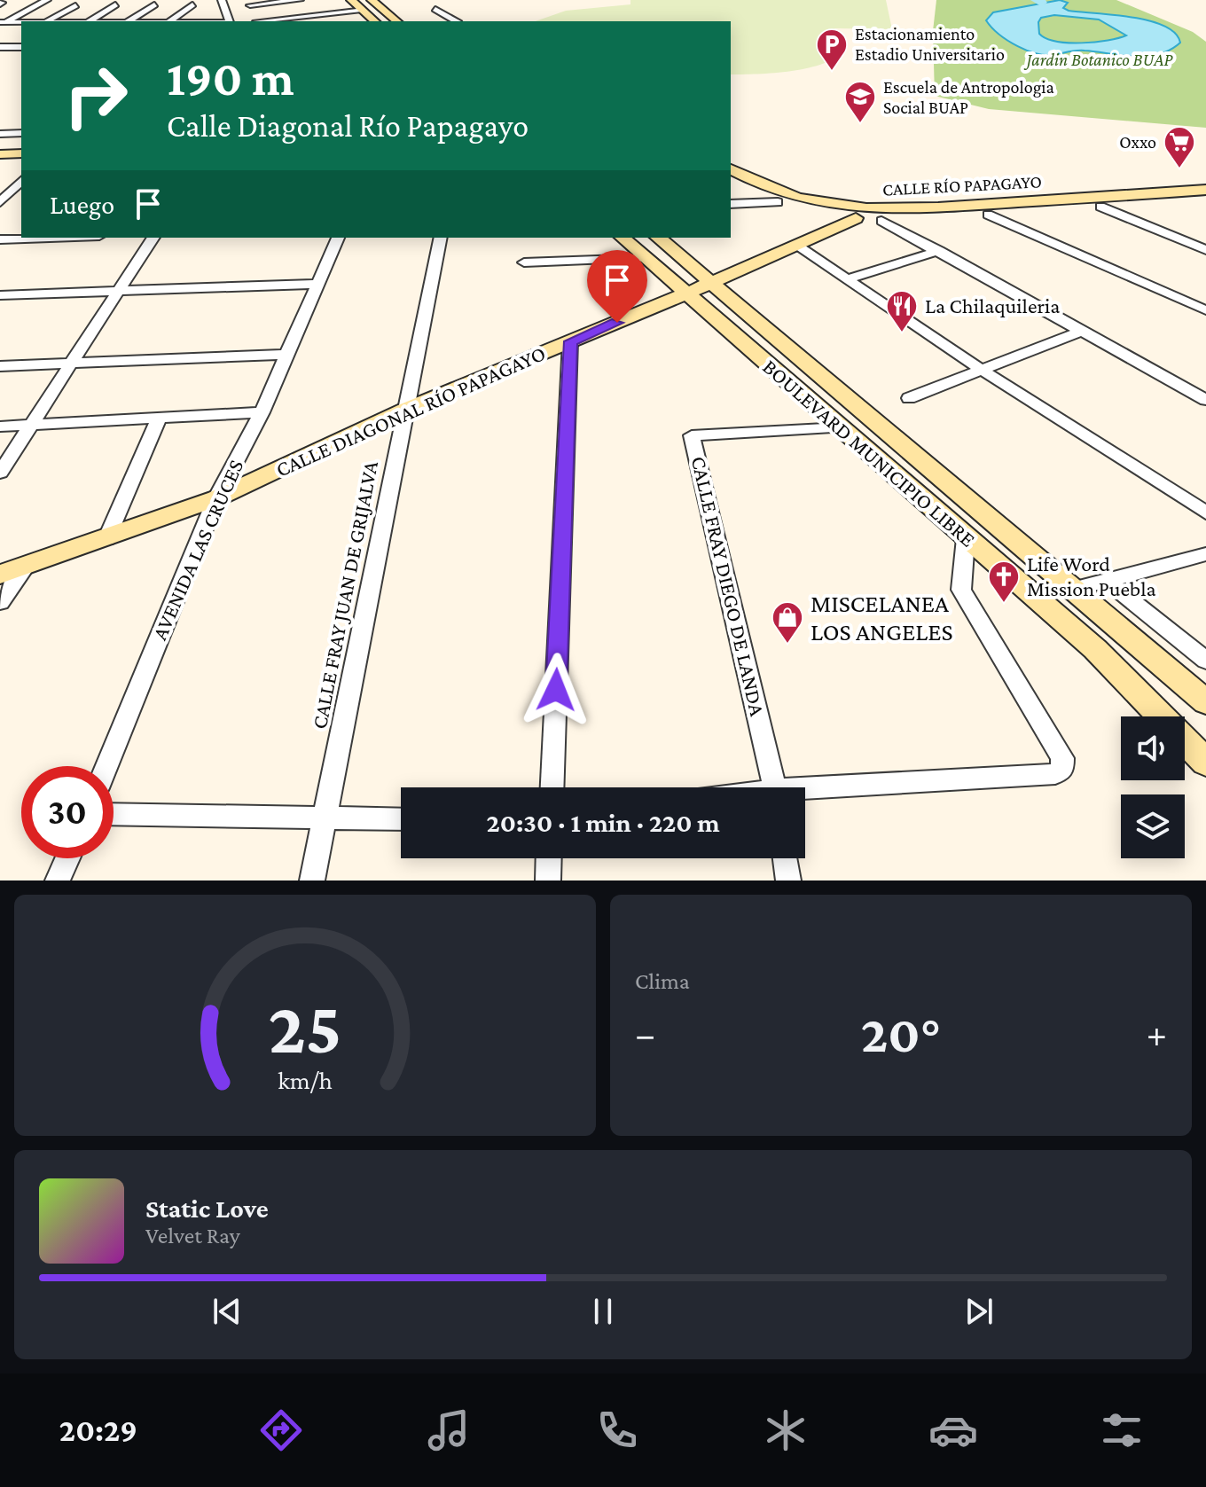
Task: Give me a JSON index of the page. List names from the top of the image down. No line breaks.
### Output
{"streets":{"main road":["CALLE RÍO PAPAGAYO","CALLE DIAGONAL RÍO PAPAGAYO","BOULEVARD MUNICIPIO LIBRE"],"street":["AVENIDA LAS CRUCES","CALLE FRAY DIEGO DE LANDA","CALLE FRAY JUAN DE GRIJALVA"]},"crossings":[["CALLE RÍO PAPAGAYO","CALLE DIAGONAL RÍO PAPAGAYO"],["CALLE DIAGONAL RÍO PAPAGAYO","BOULEVARD MUNICIPIO LIBRE"],["CALLE DIAGONAL RÍO PAPAGAYO","AVENIDA LAS CRUCES"],["CALLE DIAGONAL RÍO PAPAGAYO","CALLE FRAY JUAN DE GRIJALVA"],["BOULEVARD MUNICIPIO LIBRE","CALLE FRAY DIEGO DE LANDA"]],"parks":["Jardin Botanico BUAP"],"places":{"parking":["Estacionamiento Estadio Universitario"],"school or university":["Escuela de Antropologia Social BUAP"],"supermarket":["Oxxo"],"restaurant":["La Chilaquileria"],"church":["Life Word Mission Puebla"],"shop":["MISCELANEA LOS ANGELES"]},"page":{"turn":["190 m","Calle Diagonal Río Papagayo"],"then":"Luego","limit":"30","trip":"20:30 · 1 min · 220 m","tile":"Clima","heat":["−","20°","+"],"song":["Static Love","Velvet Ray"],"tabs":"20:29","gauge":["25","km/h"]}}
